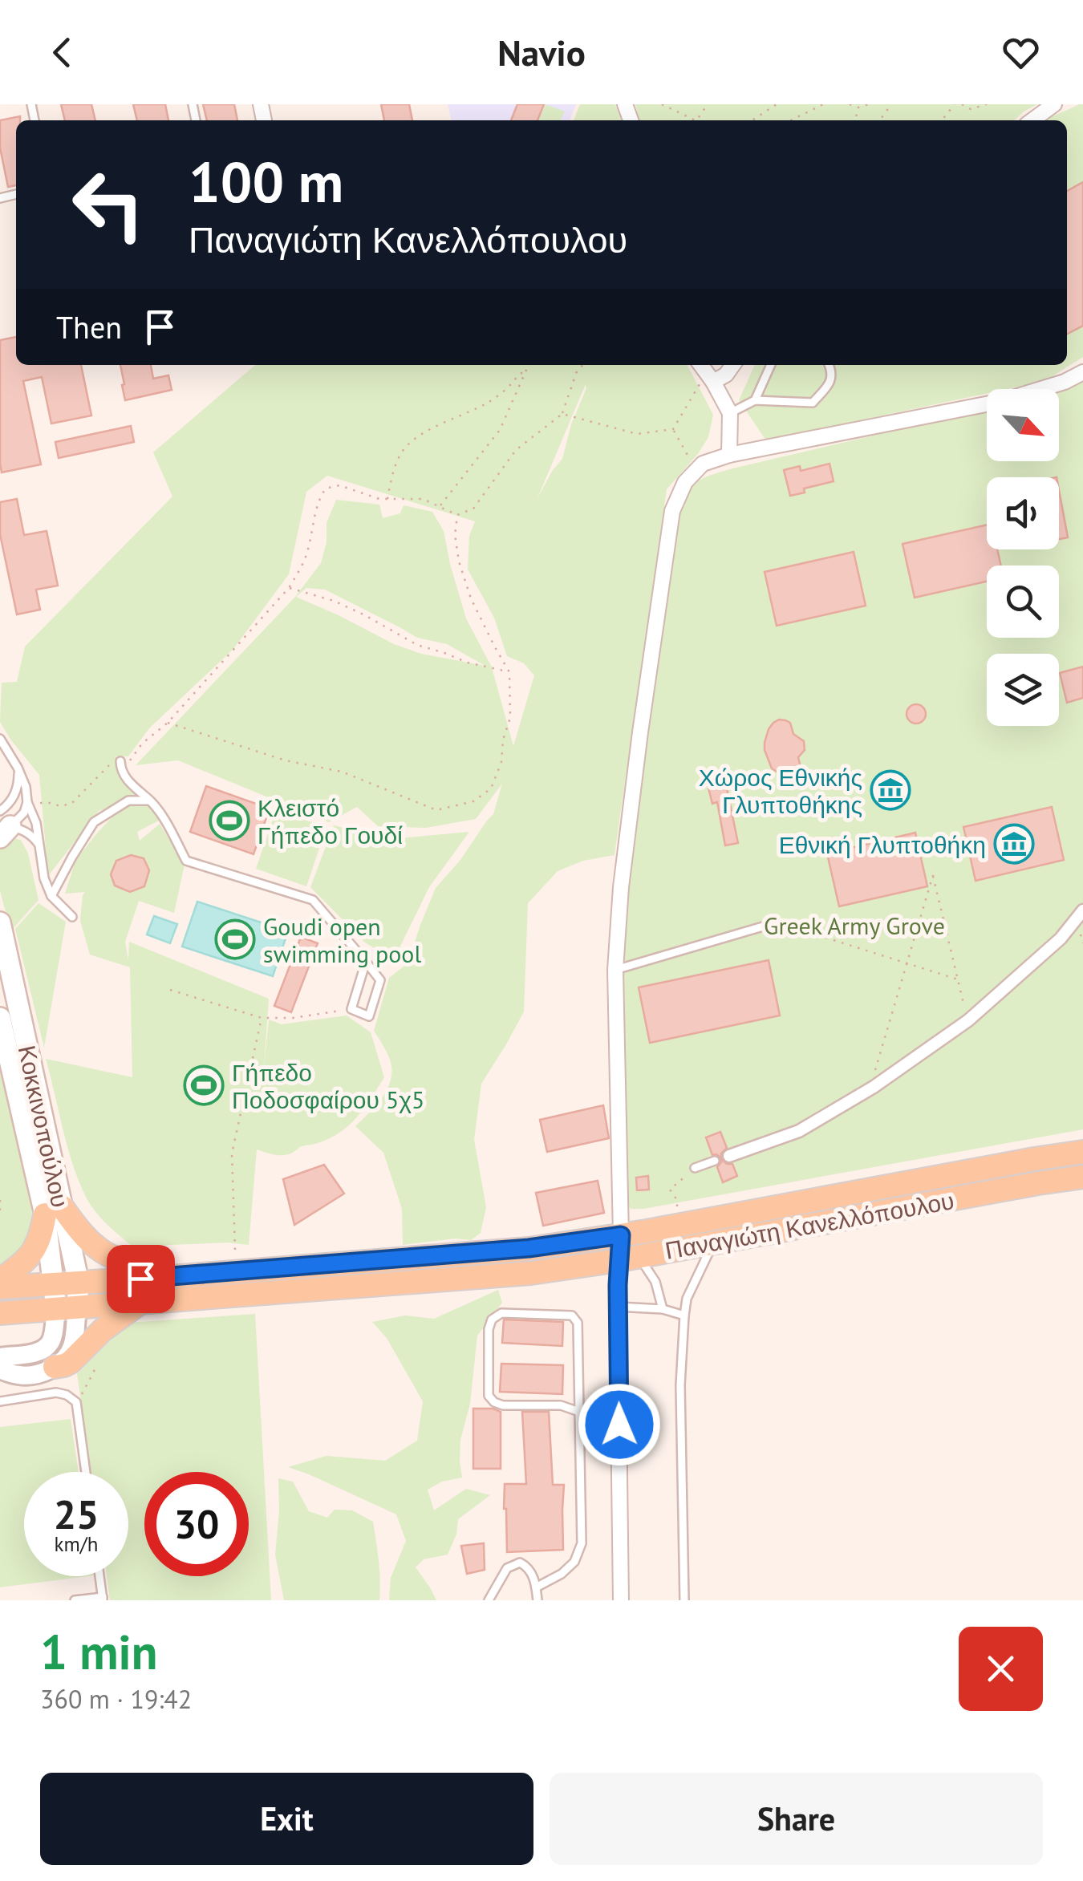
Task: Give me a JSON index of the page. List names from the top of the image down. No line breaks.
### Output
{"streets":{"main road":["Κοκκινοπούλου","Παναγιώτη Κανελλόπουλου"]},"crossings":[["Κοκκινοπούλου","Παναγιώτη Κανελλόπουλου"]],"parks":["Greek Army Grove"],"places":{"museum":["Χώρος Εθνικής Γλυπτοθήκης","Εθνική Γλυπτοθήκη"],"sports":["Κλειστό Γήπεδο Γουδί","Goudi open swimming pool","Γήπεδο Ποδοσφαίρου 5χ5"]},"north":"bottom right","page":{"header":"Navio","turn":["100 m","Παναγιώτη Κανελλόπουλου"],"then":"Then","speed":"25 km/h","limit":"30","heading":["1 min","360 m · 19:42"],"buttons":["Exit","Share"]}}
